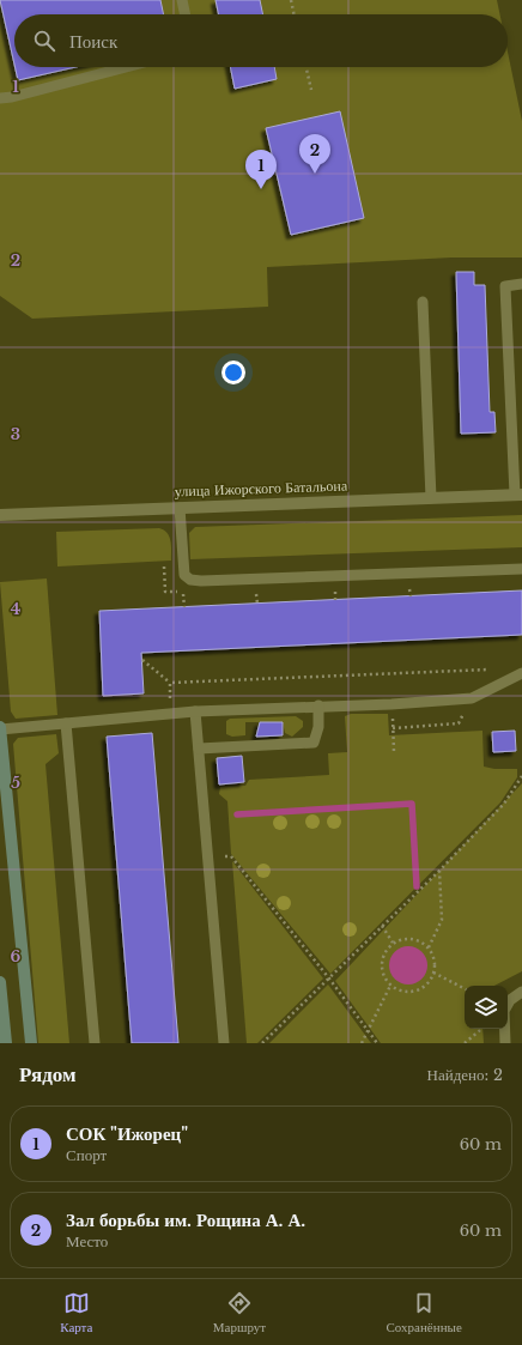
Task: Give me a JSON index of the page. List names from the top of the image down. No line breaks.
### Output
{"streets":{"street":["улица Ижорского Батальона"]},"page":{"search":"Поиск","pins":["2","1"],"heading":["Рядом","Найдено: 2"],"list":[{"mark":"1","name":"СОК \"Ижорец\"","note":"Спорт","value":"60 m"},{"mark":"2","name":"Зал борьбы им. Рощина А. А.","note":"Место","value":"60 m"}],"nav":["Карта","Маршрут","Сохранённые"]},"grid":{"rows":["1","2","3","4","5","6"]}}
